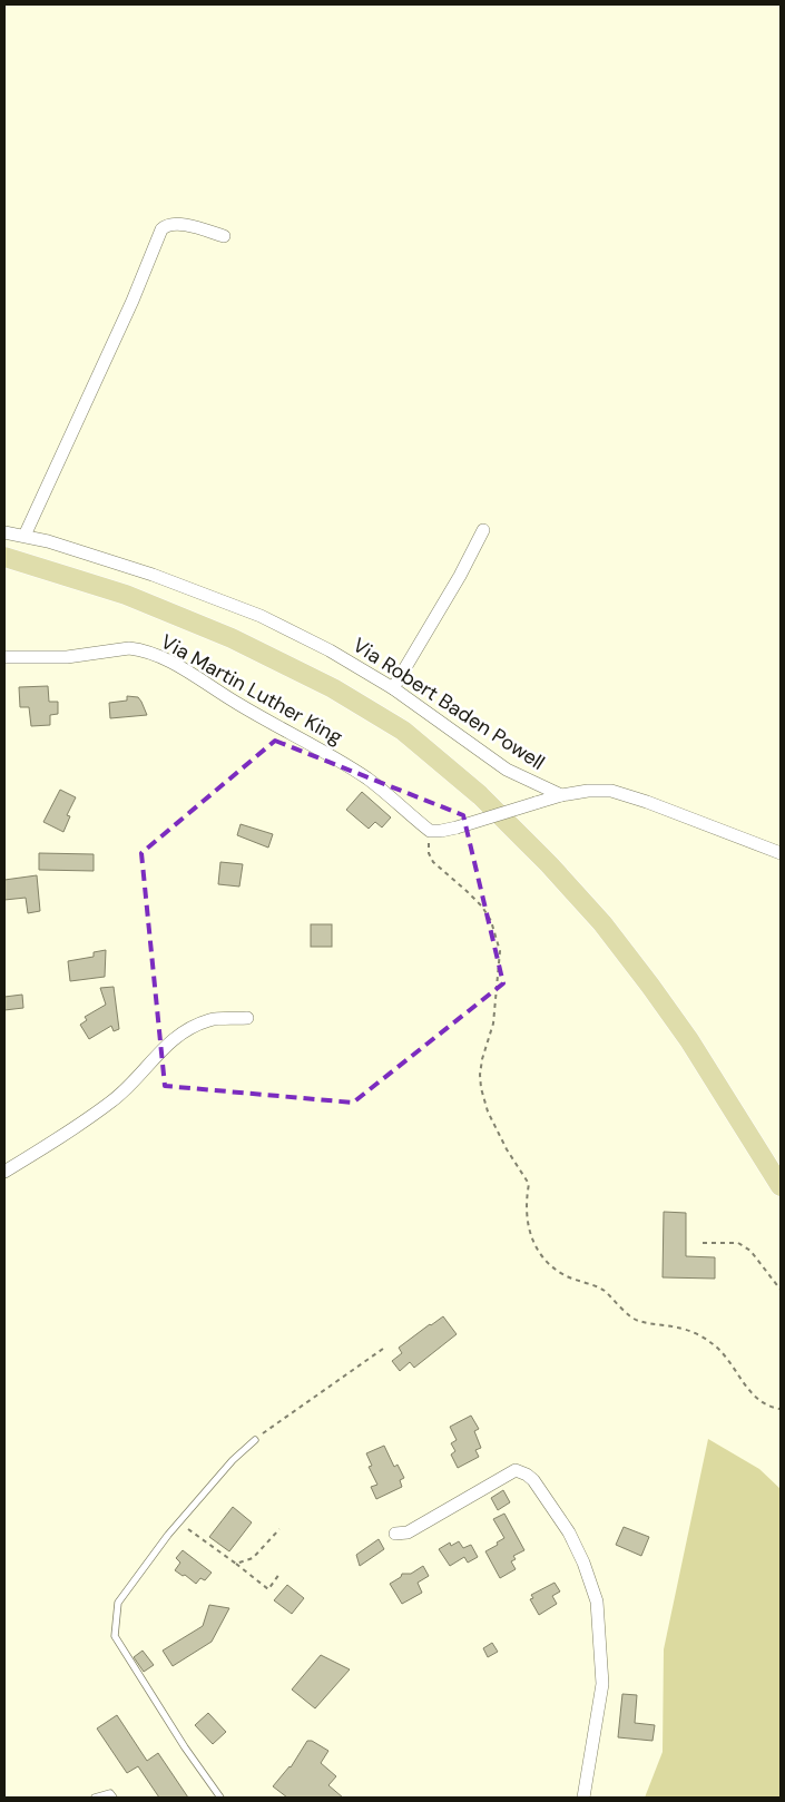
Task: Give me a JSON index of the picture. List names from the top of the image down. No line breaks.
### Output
{"streets":{"street":["Via Martin Luther King","Via Robert Baden Powell"]}}
